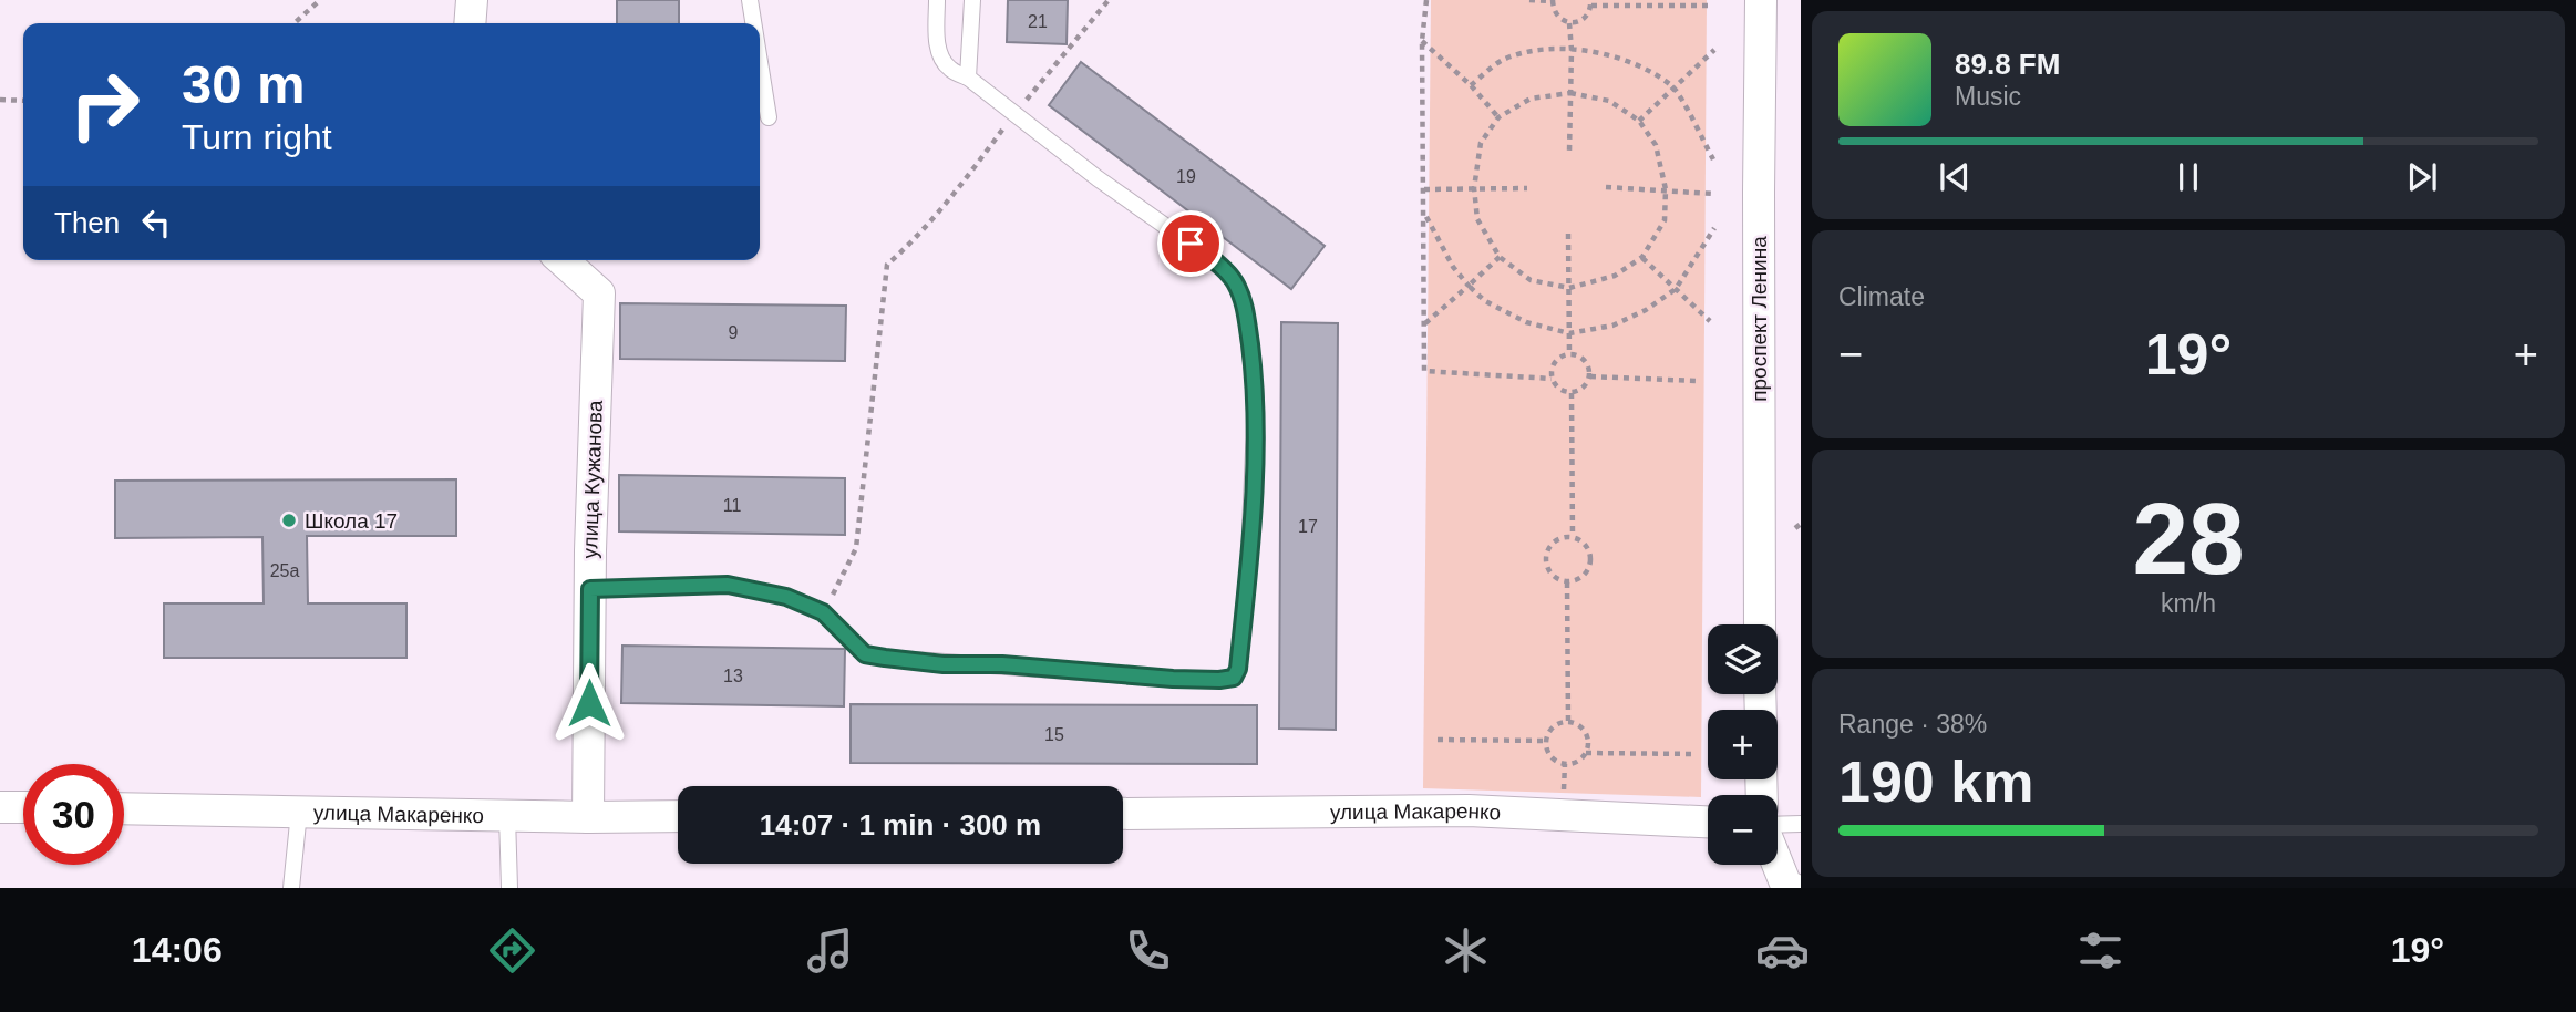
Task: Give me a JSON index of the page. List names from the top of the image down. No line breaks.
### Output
{"streets":{"street":["проспект Ленина","улица Кужанова","улица Макаренко"]},"crossings":[["улица Кужанова","улица Макаренко"]],"places":["Школа 17"],"house_numbers":["21","19","9","11","17","25а","13","15"],"page":{"turn":["30 m","Turn right"],"song":["89.8 FM","Music"],"then":"Then","tile":["Climate",["28","km/h"],["Range · 38%","190 km"]],"heat":["−","19°","+"],"map_buttons":["+","−"],"limit":"30","trip":"14:07 · 1 min · 300 m","tabs":["14:06","19°"]}}
